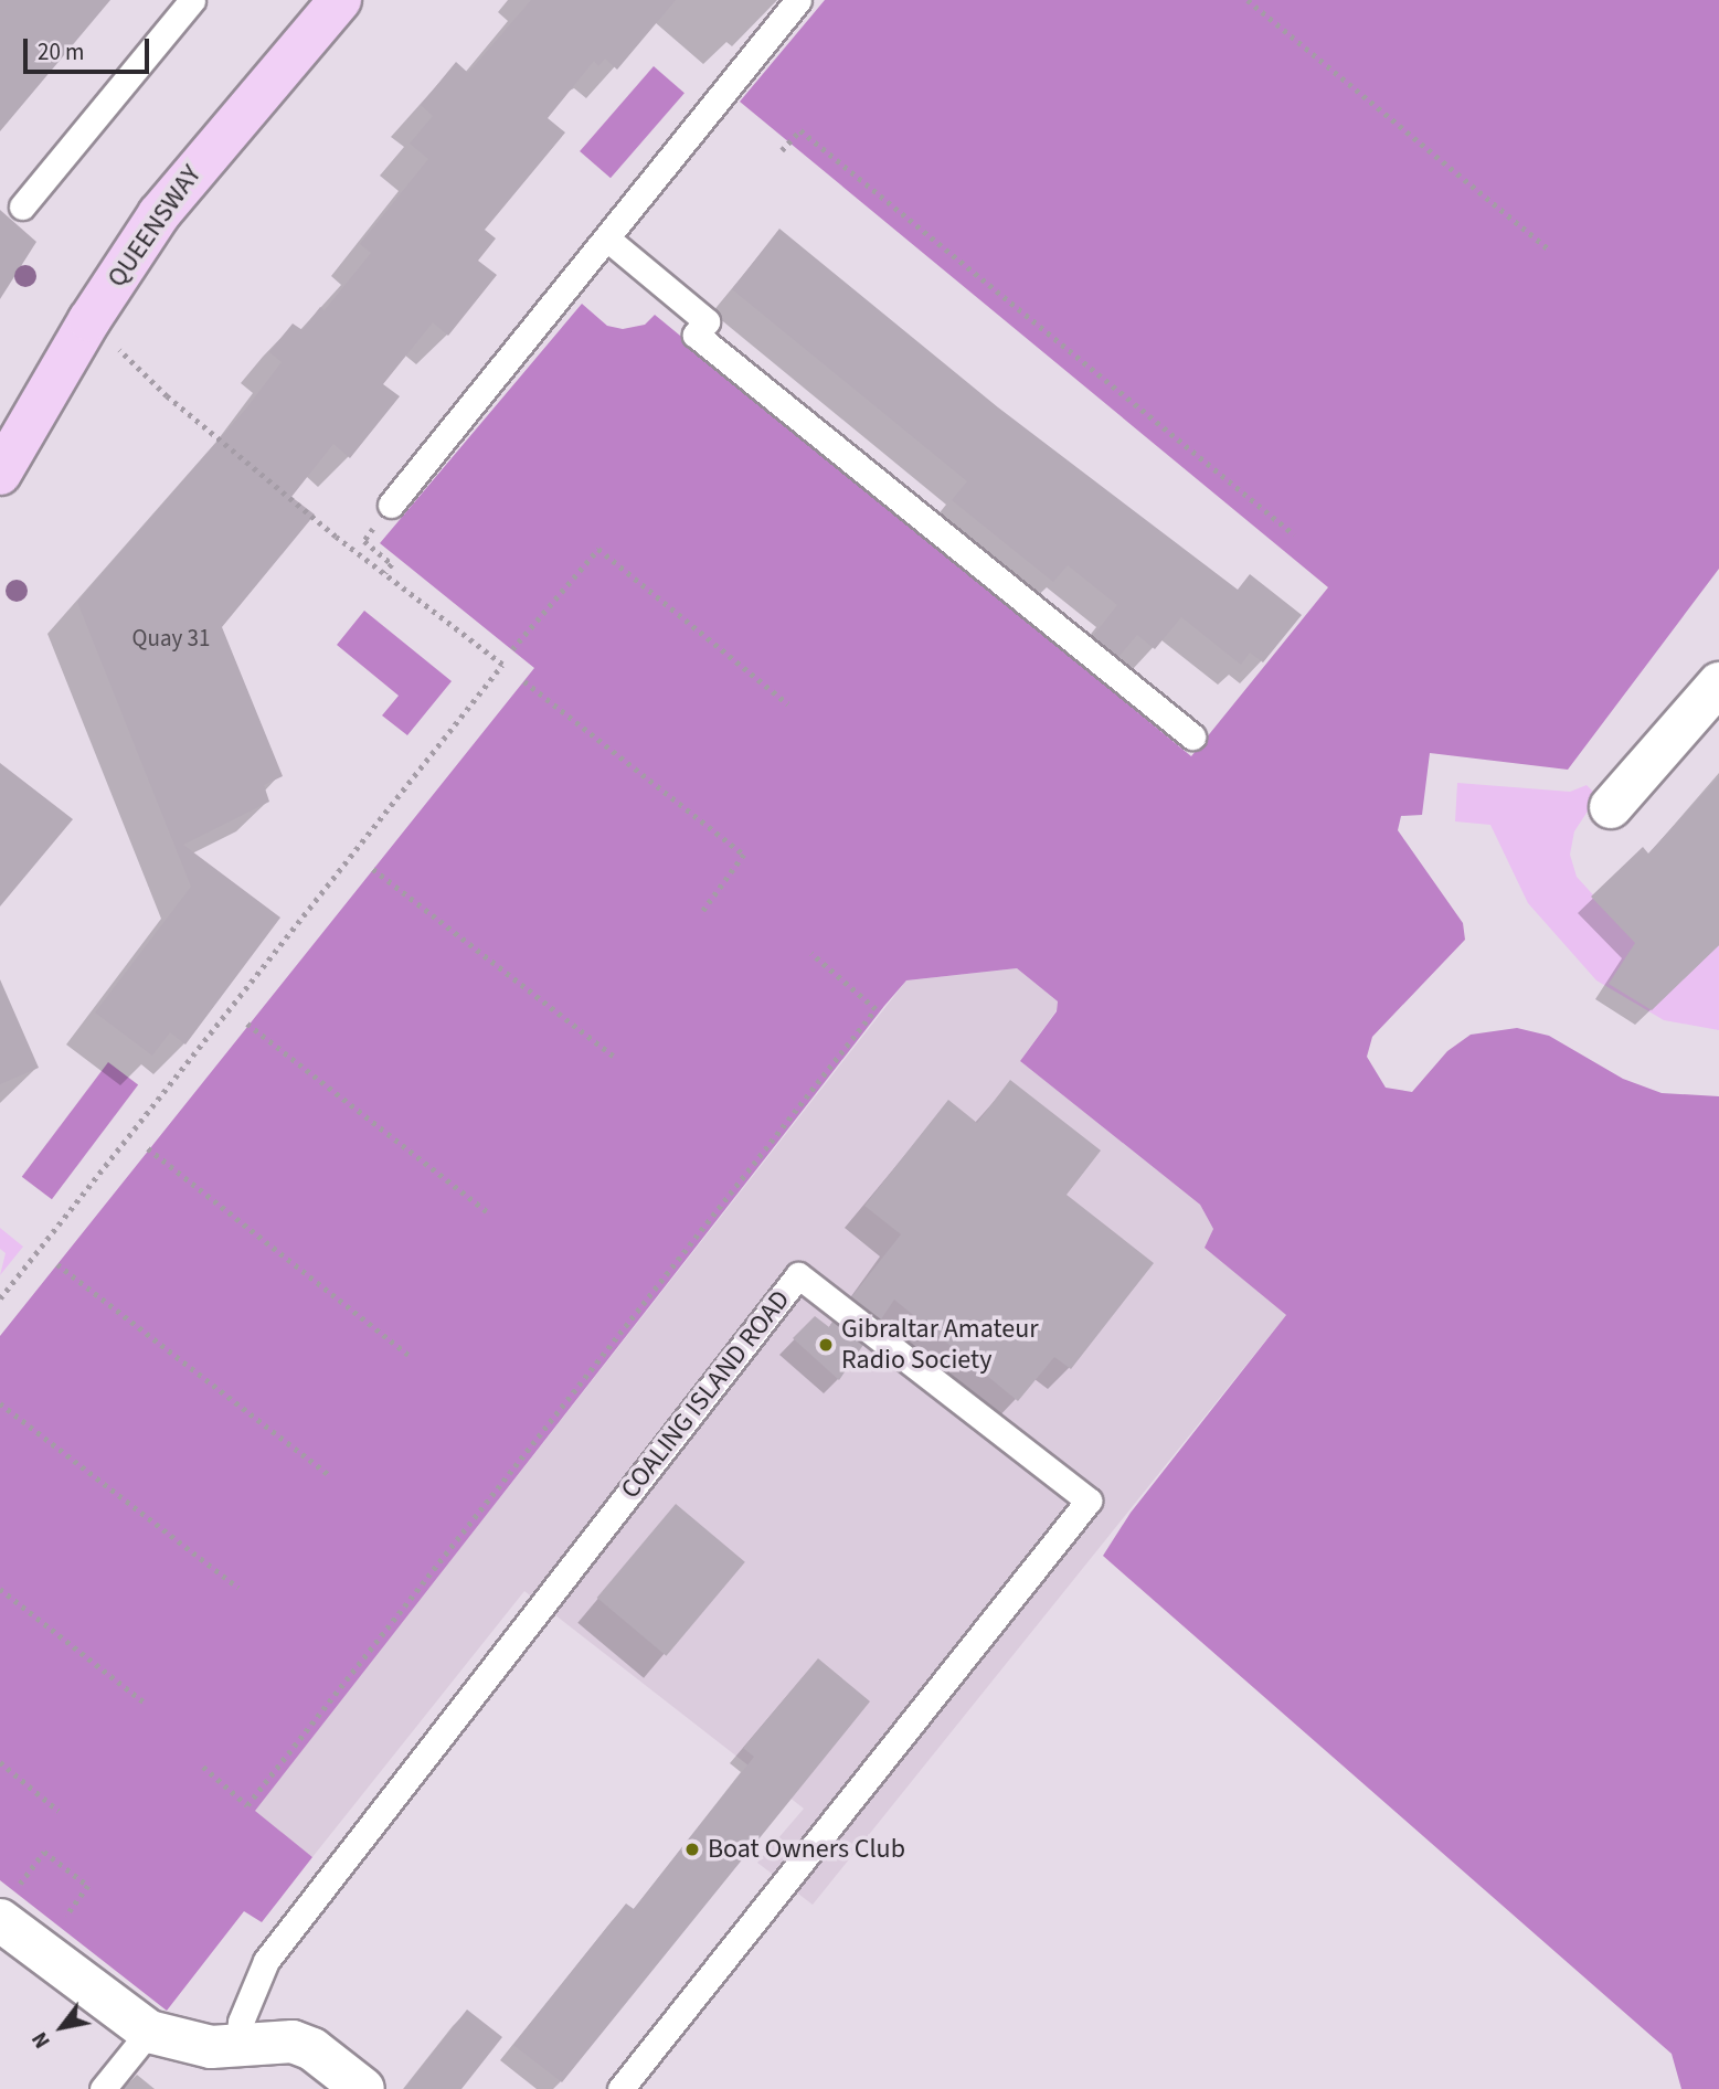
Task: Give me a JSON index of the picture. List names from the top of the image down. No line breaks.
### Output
{"streets":{"main road":["QUEENSWAY"],"lane":["COALING ISLAND ROAD"]},"places":["Gibraltar Amateur Radio Society","Boat Owners Club"],"house_numbers":["Quay 31"],"scale_bar":"20 m","north":"bottom left"}
